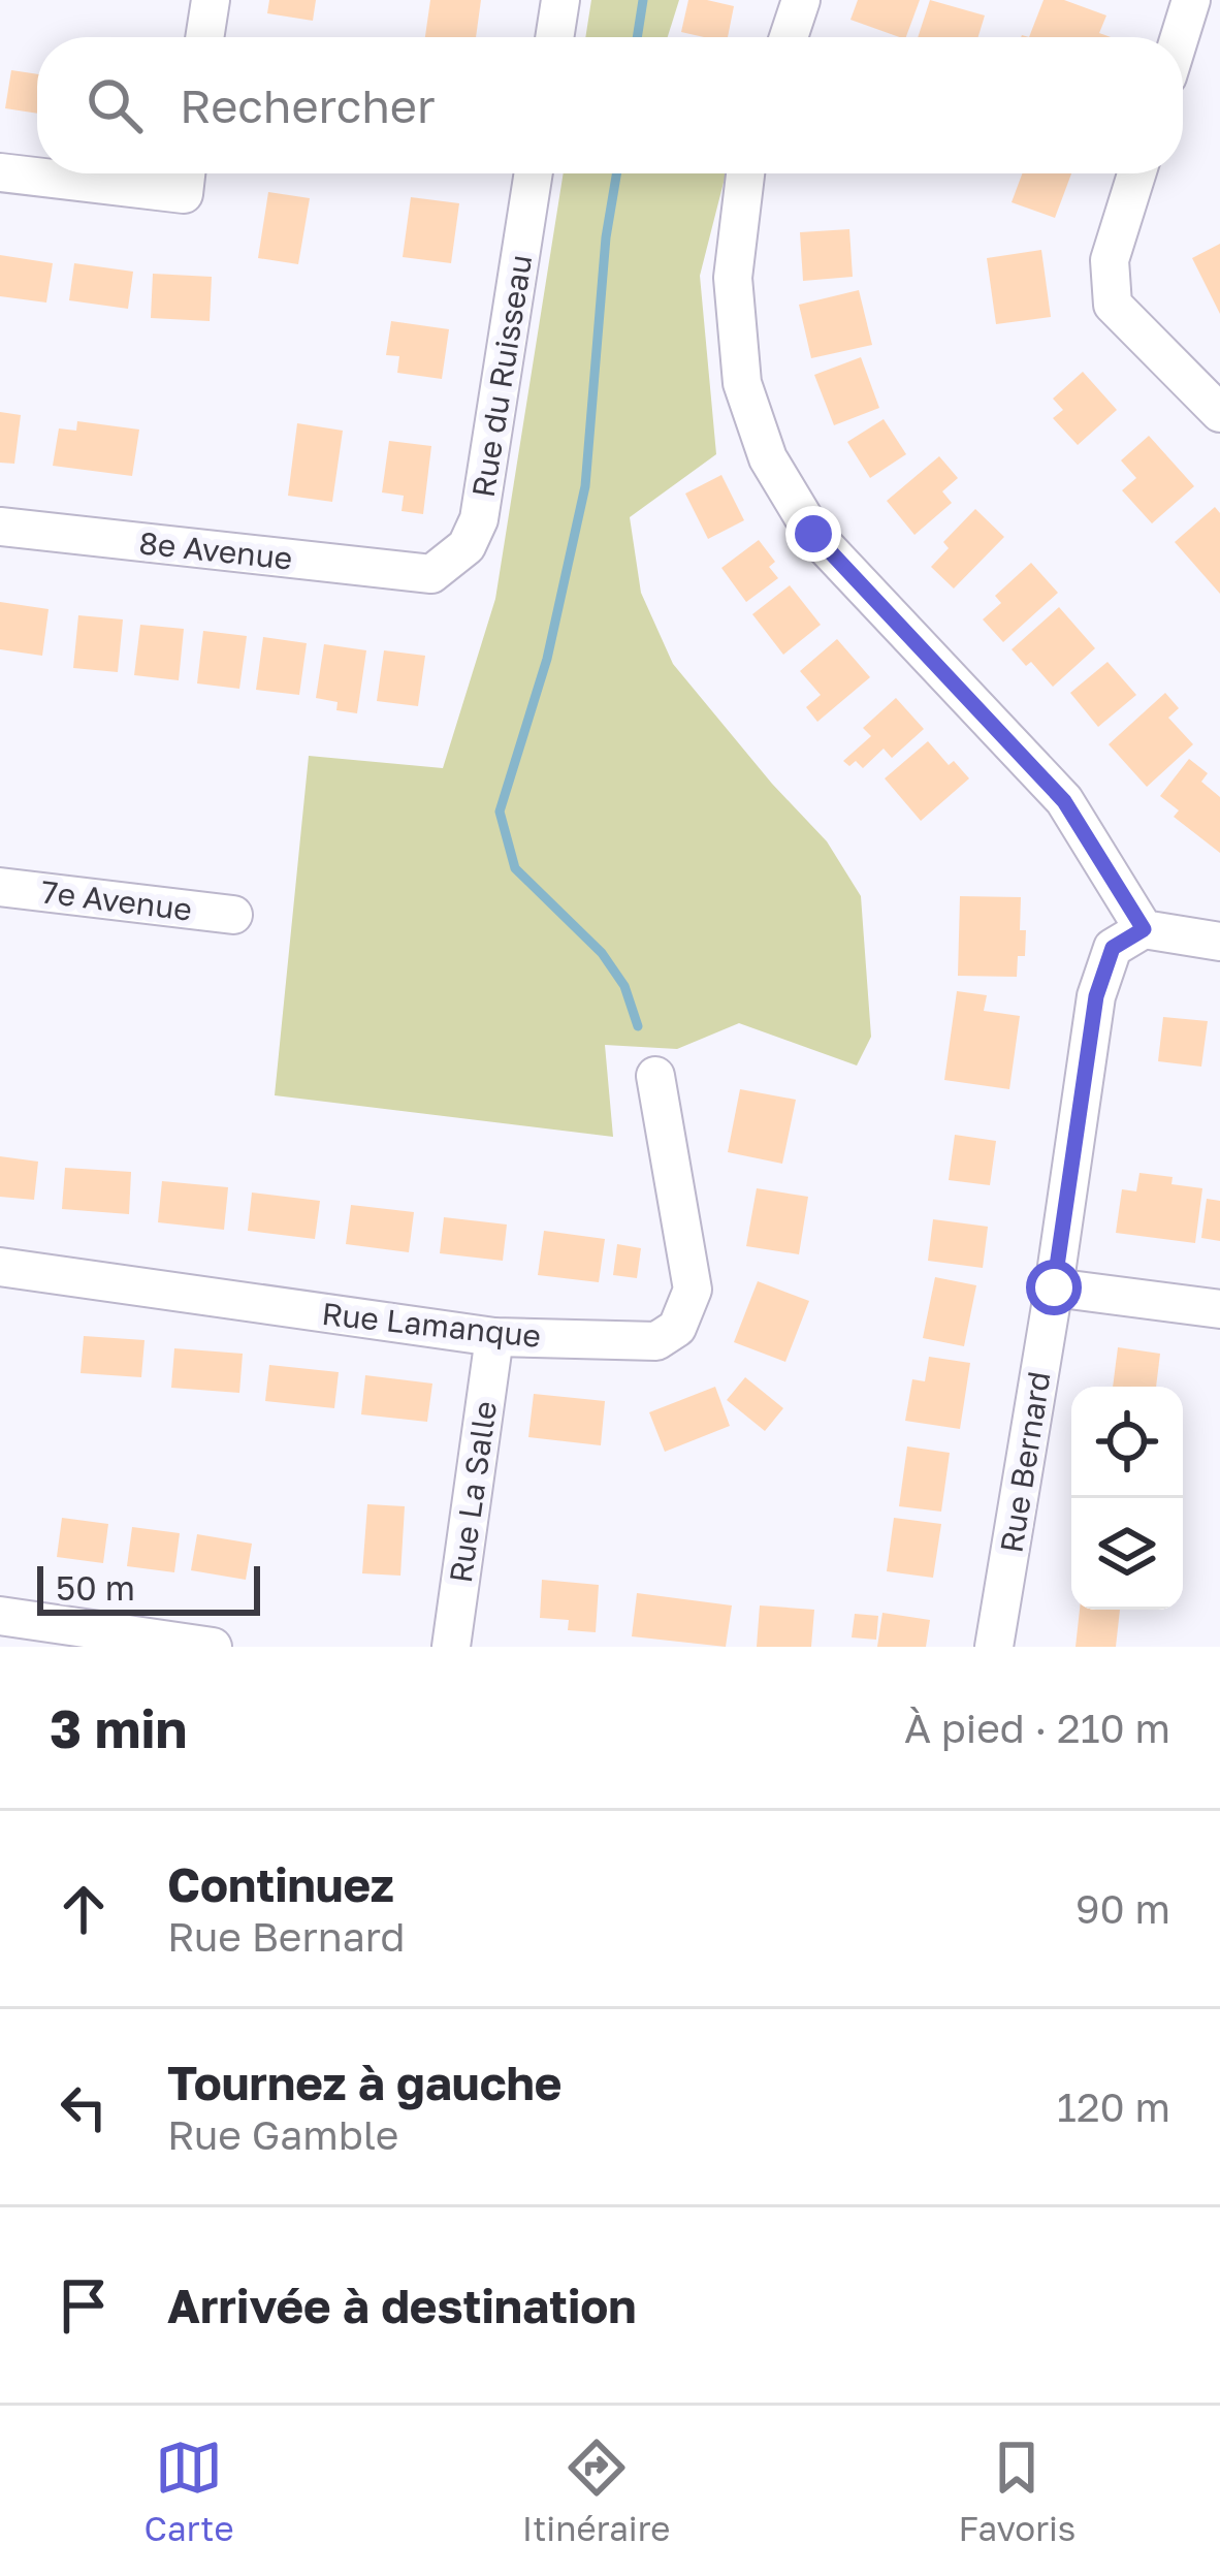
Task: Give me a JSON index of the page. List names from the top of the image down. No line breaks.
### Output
{"streets":{"street":["Rue du Ruisseau","8e Avenue","7e Avenue","Rue Lamanque","Rue Bernard","Rue La Salle"]},"crossings":[["Rue du Ruisseau","8e Avenue"],["Rue Lamanque","Rue La Salle"]],"scale_bar":"50 m","page":{"search":"Rechercher","scale":"50 m","heading":["3 min","À pied · 210 m"],"list":[["Continuez","Rue Bernard","90 m"],["Tournez à gauche","Rue Gamble","120 m"],"Arrivée à destination"],"nav":["Carte","Itinéraire","Favoris"]}}
